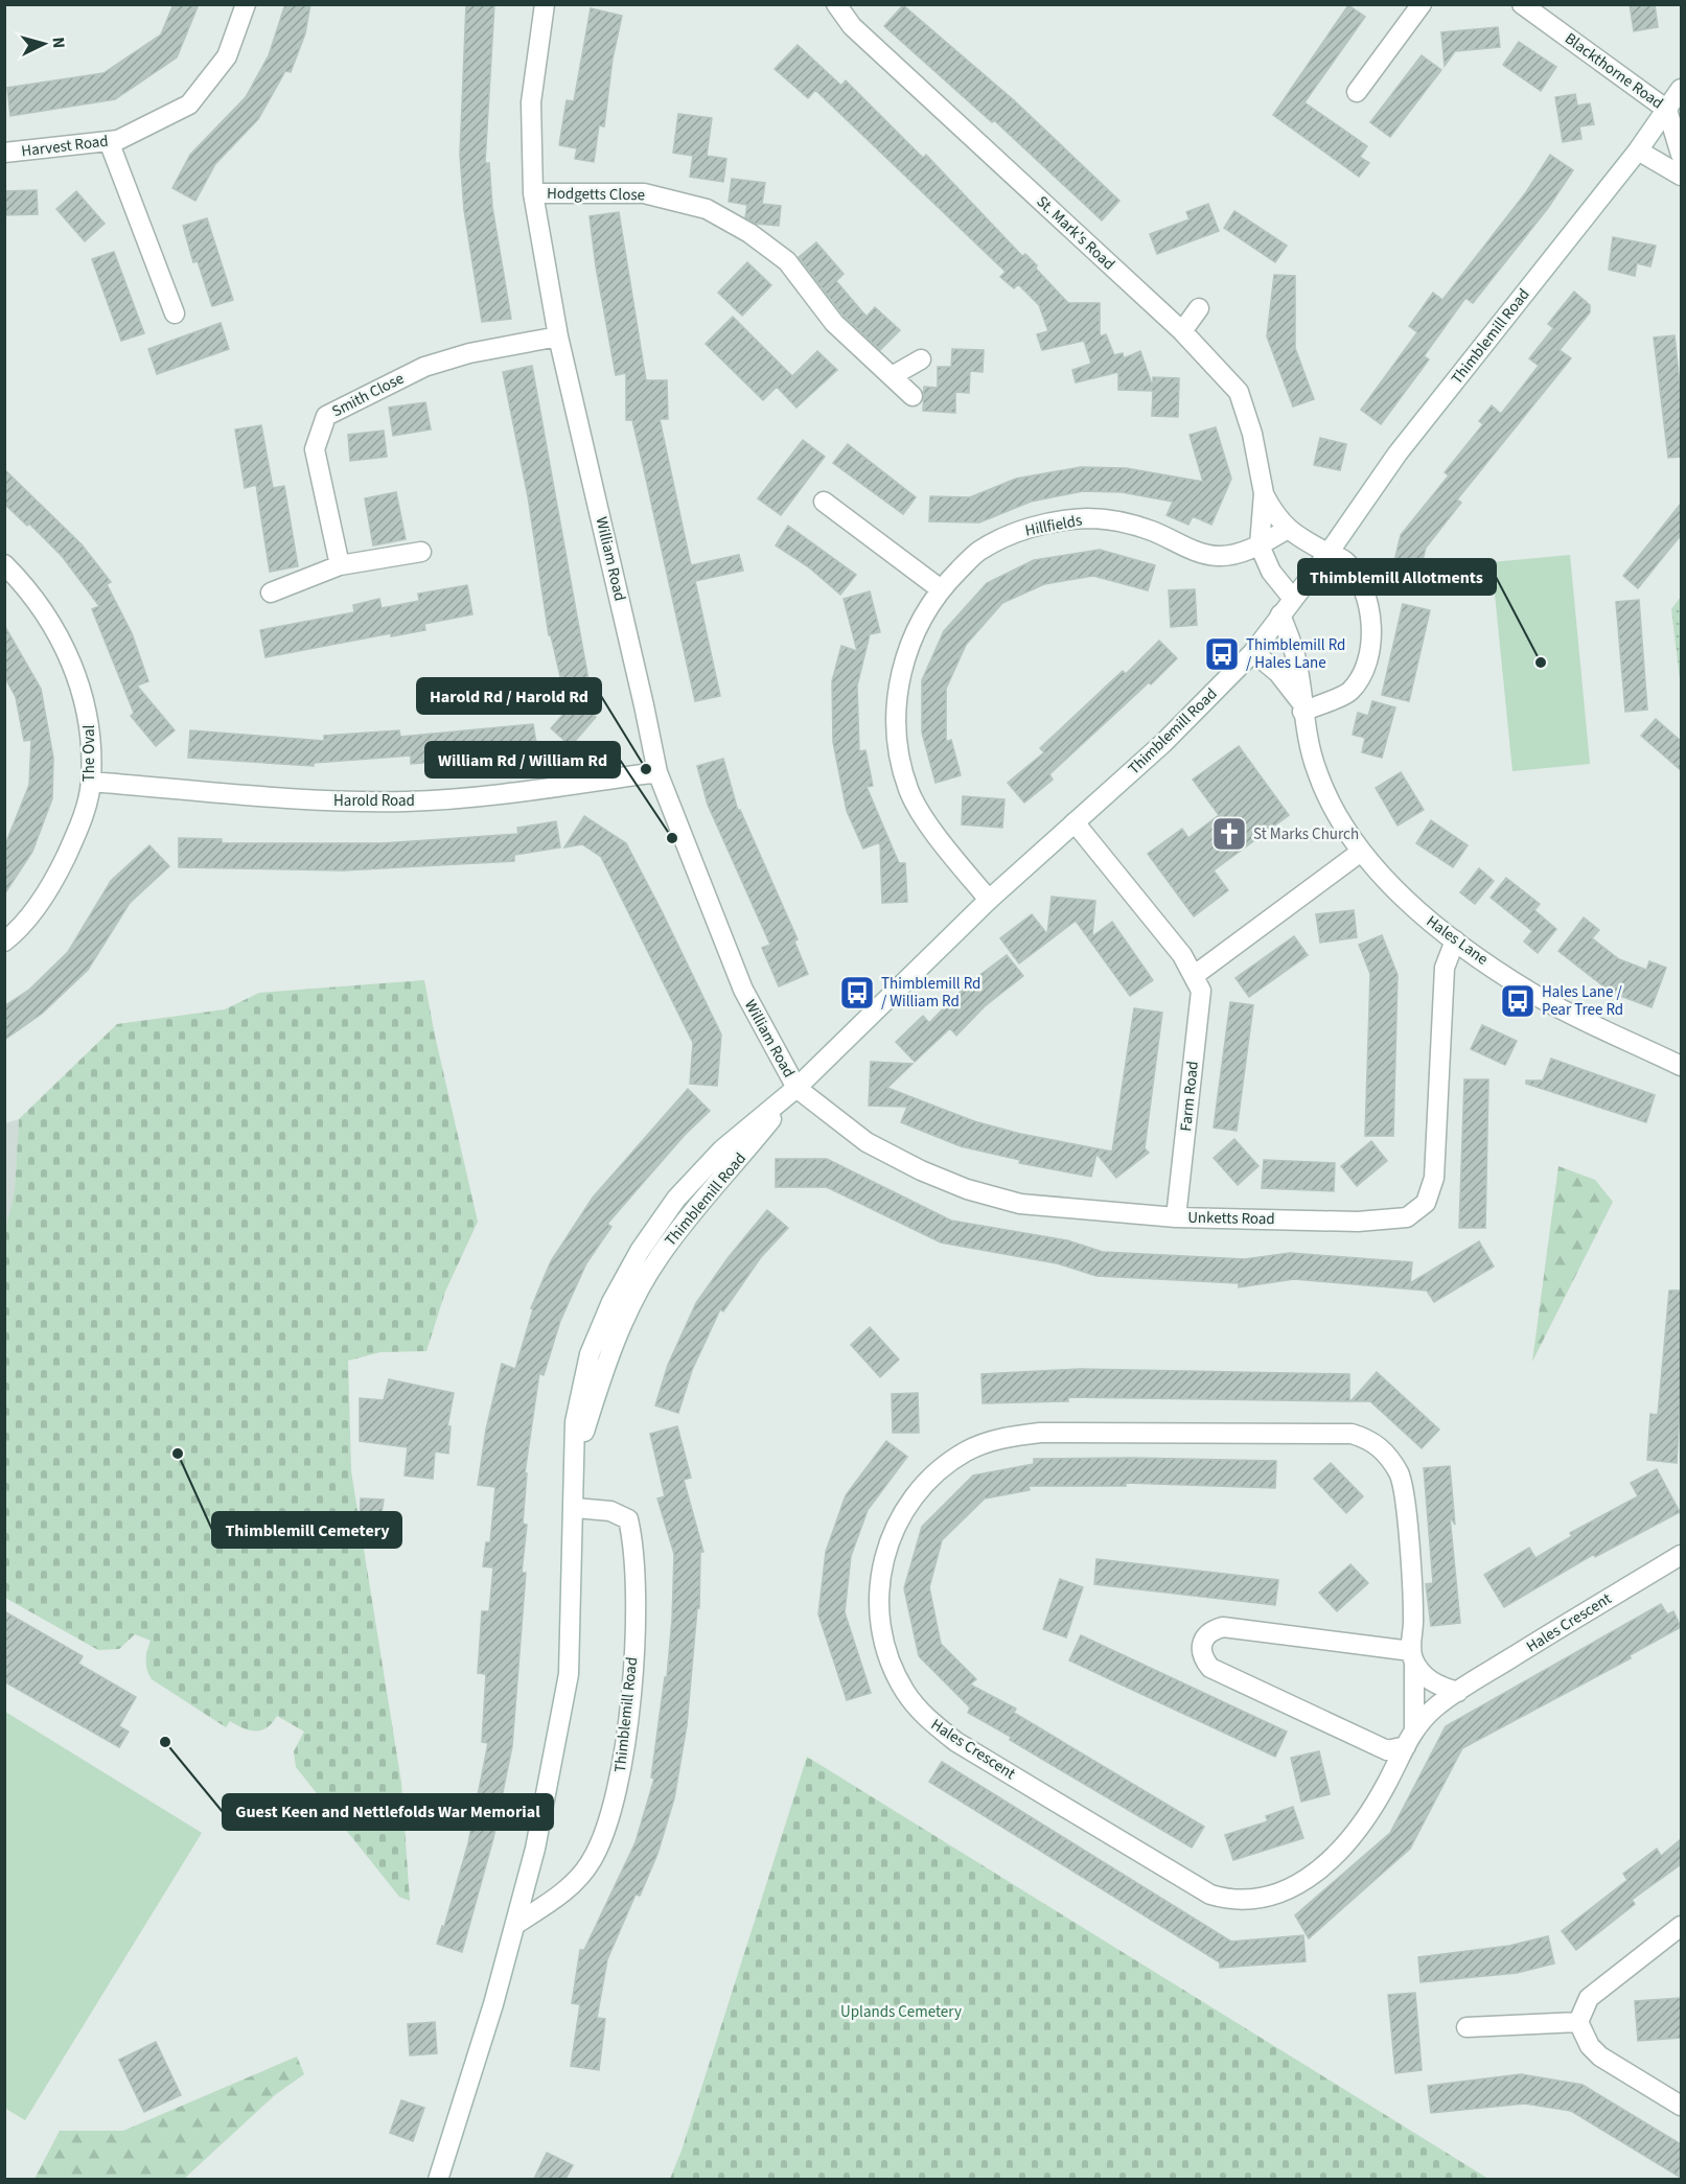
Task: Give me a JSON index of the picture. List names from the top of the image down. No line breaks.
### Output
{"streets":{"street":["Blackthorne Road","Harvest Road","Hodgetts Close","St. Mark's Road","Thimblemill Road","Smith Close","Hillfields","William Road","The Oval","Harold Road","Hales Lane","Farm Road","Unketts Road","Hales Crescent"]},"crossings":[["Blackthorne Road","Thimblemill Road"],["Hodgetts Close","William Road"],["St. Mark's Road","Thimblemill Road"],["St. Mark's Road","Hillfields"],["St. Mark's Road","Hales Lane"],["Thimblemill Road","Hillfields"],["Thimblemill Road","William Road"],["Thimblemill Road","Hales Lane"],["Thimblemill Road","Farm Road"],["Thimblemill Road","Unketts Road"],["Smith Close","William Road"],["William Road","Harold Road"],["William Road","Unketts Road"],["The Oval","Harold Road"],["Hales Lane","Unketts Road"],["Farm Road","Unketts Road"]],"parks":["Uplands Cemetery"],"places":{"bus stop":["Thimblemill Rd / Hales Lane","Thimblemill Rd / William Rd","Hales Lane / Pear Tree Rd"],"other":["Thimblemill Allotments","Harold Rd / Harold Rd","William Rd / William Rd","Thimblemill Cemetery","Guest Keen and Nettlefolds War Memorial"],"church":["St Marks Church"]},"north":"right"}
